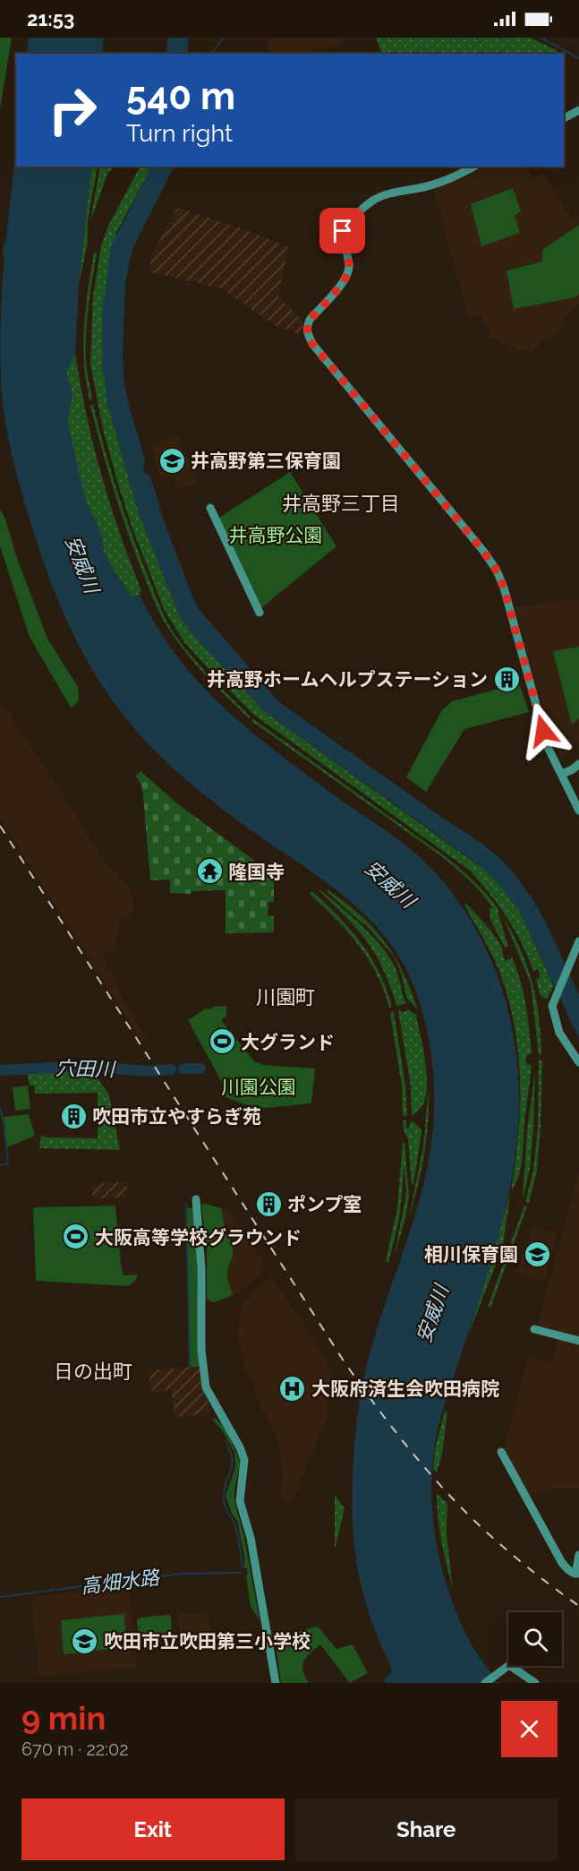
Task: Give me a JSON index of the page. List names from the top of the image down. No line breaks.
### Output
{"districts":["井高野三丁目","川園町","日の出町"],"water":["安威川","穴田川","高畑水路"],"parks":["井高野公園","川園公園"],"places":{"school or university":["井高野第三保育園","相川保育園","吹田市立吹田第三小学校"],"building":["井高野ホームヘルプステーション","吹田市立やすらぎ苑","ポンプ室"],"temple":["隆国寺"],"sports":["大グランド","大阪高等学校グラウンド"],"hospital":["大阪府済生会吹田病院"]},"page":{"status":"21:53","turn":["540 m","Turn right"],"heading":["9 min","670 m · 22:02"],"buttons":["Exit","Share"]}}
